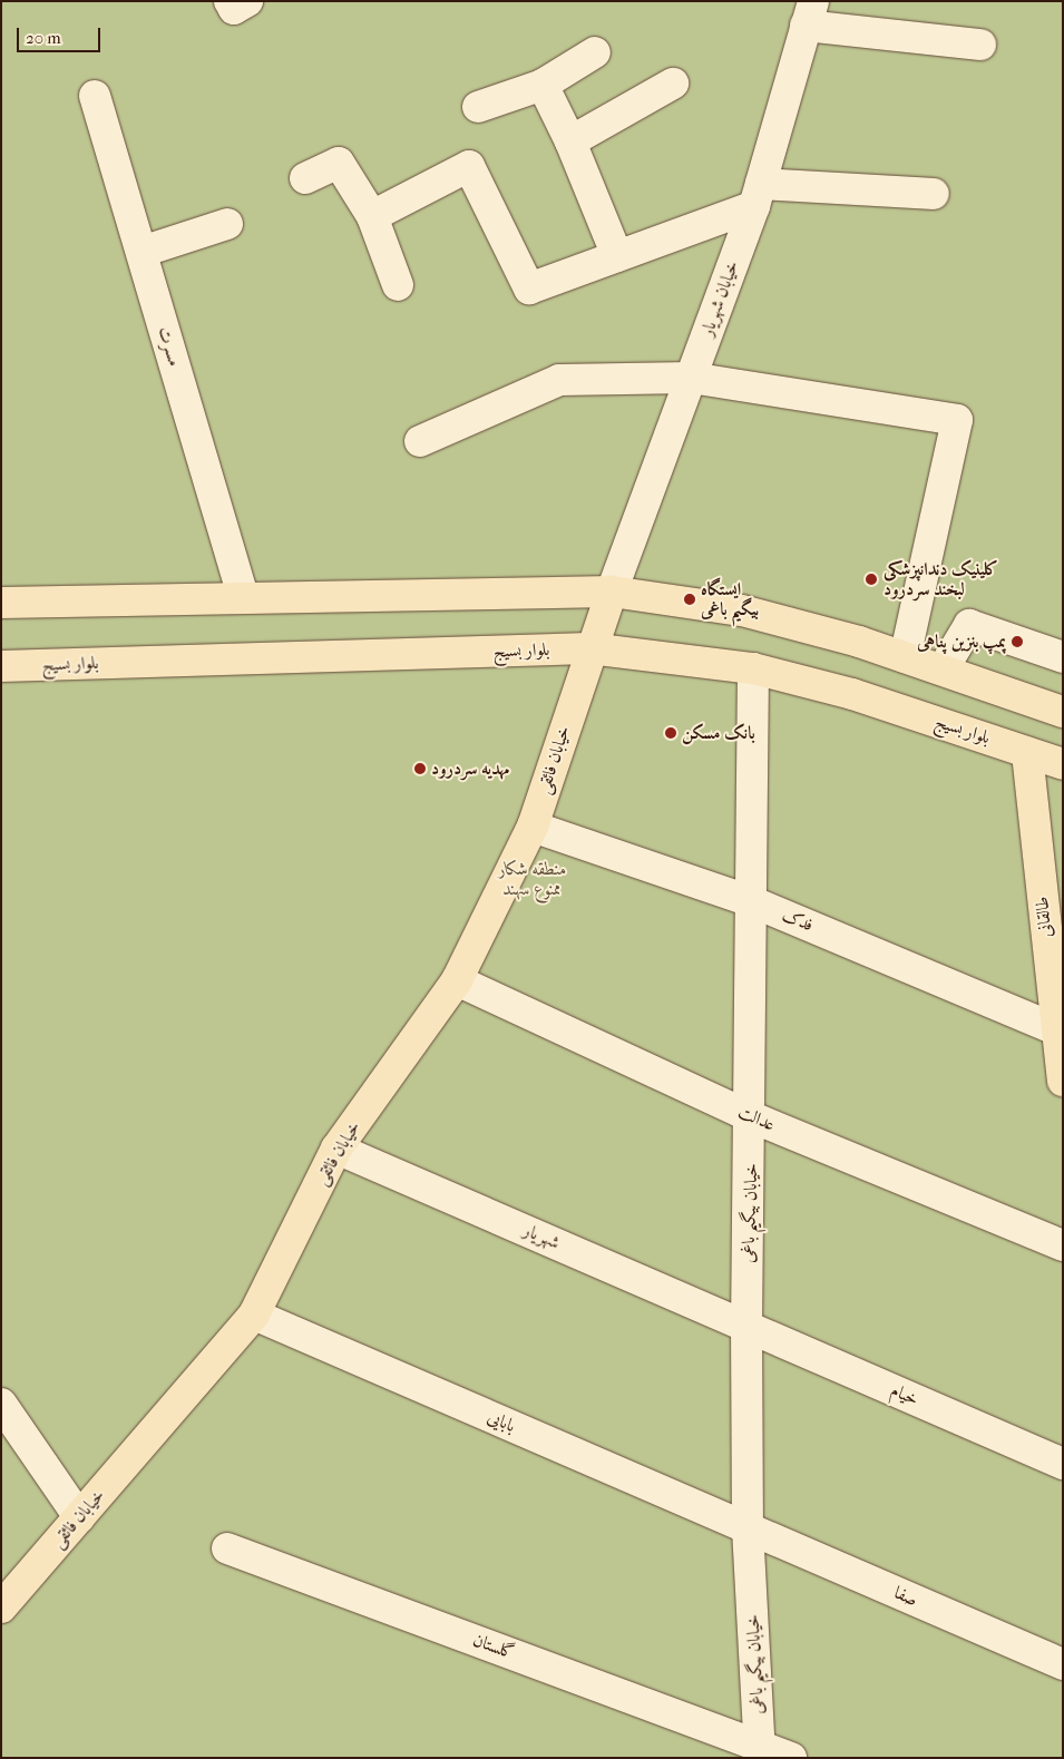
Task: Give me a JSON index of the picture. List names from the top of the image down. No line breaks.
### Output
{"streets":{"main road":["بلوار بسیج","خیابان فائقی","طالقانی"],"street":["خیابان شهریار","مسرت","فدک","عدالت","خیابان بیگیم باغی","شهریار","خیام","بابایی","صفا","گلستان"]},"crossings":[["خیابان شهریار","خیابان فائقی"],["بلوار بسیج","خیابان فائقی"],["بلوار بسیج","طالقانی"],["بلوار بسیج","خیابان بیگیم باغی"],["خیابان فائقی","فدک"],["خیابان فائقی","عدالت"],["خیابان فائقی","شهریار"],["خیابان فائقی","بابایی"],["طالقانی","فدک"],["فدک","خیابان بیگیم باغی"],["عدالت","خیابان بیگیم باغی"],["خیابان بیگیم باغی","شهریار"],["خیابان بیگیم باغی","خیام"],["خیابان بیگیم باغی","بابایی"],["خیابان بیگیم باغی","صفا"],["خیابان بیگیم باغی","گلستان"],["شهریار","خیام"],["بابایی","صفا"]],"parks":["منطقه شکار ممنوع سهند"],"places":["کلینیک دندانپزشکی لبخند سردرود","ایستگاه بیگیم باغی","پمپ بنزین پناهی","بانک مسکن","مهدیه سردرود"],"scale_bar":"20 m"}
